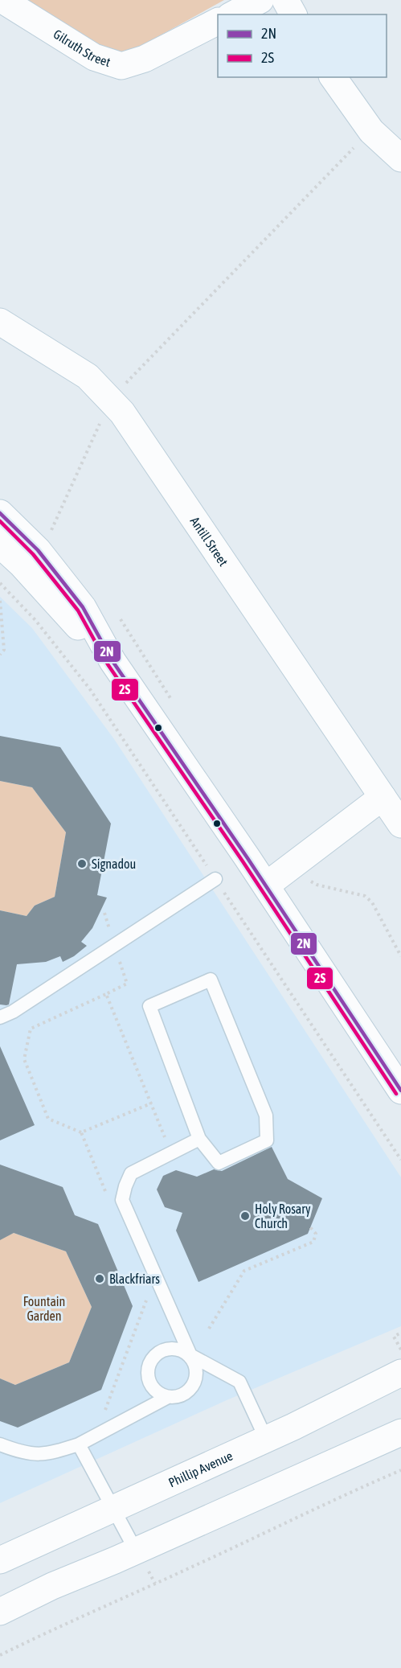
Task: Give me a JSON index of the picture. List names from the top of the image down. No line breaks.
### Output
{"streets":{"main road":["Gilruth Street","Antill Street","Phillip Avenue"]},"parks":["Fountain Garden"],"places":["Signadou","Holy Rosary Church","Blackfriars"],"lines":["transit line 2N","transit line 2S"],"legend":["2N","2S"]}
